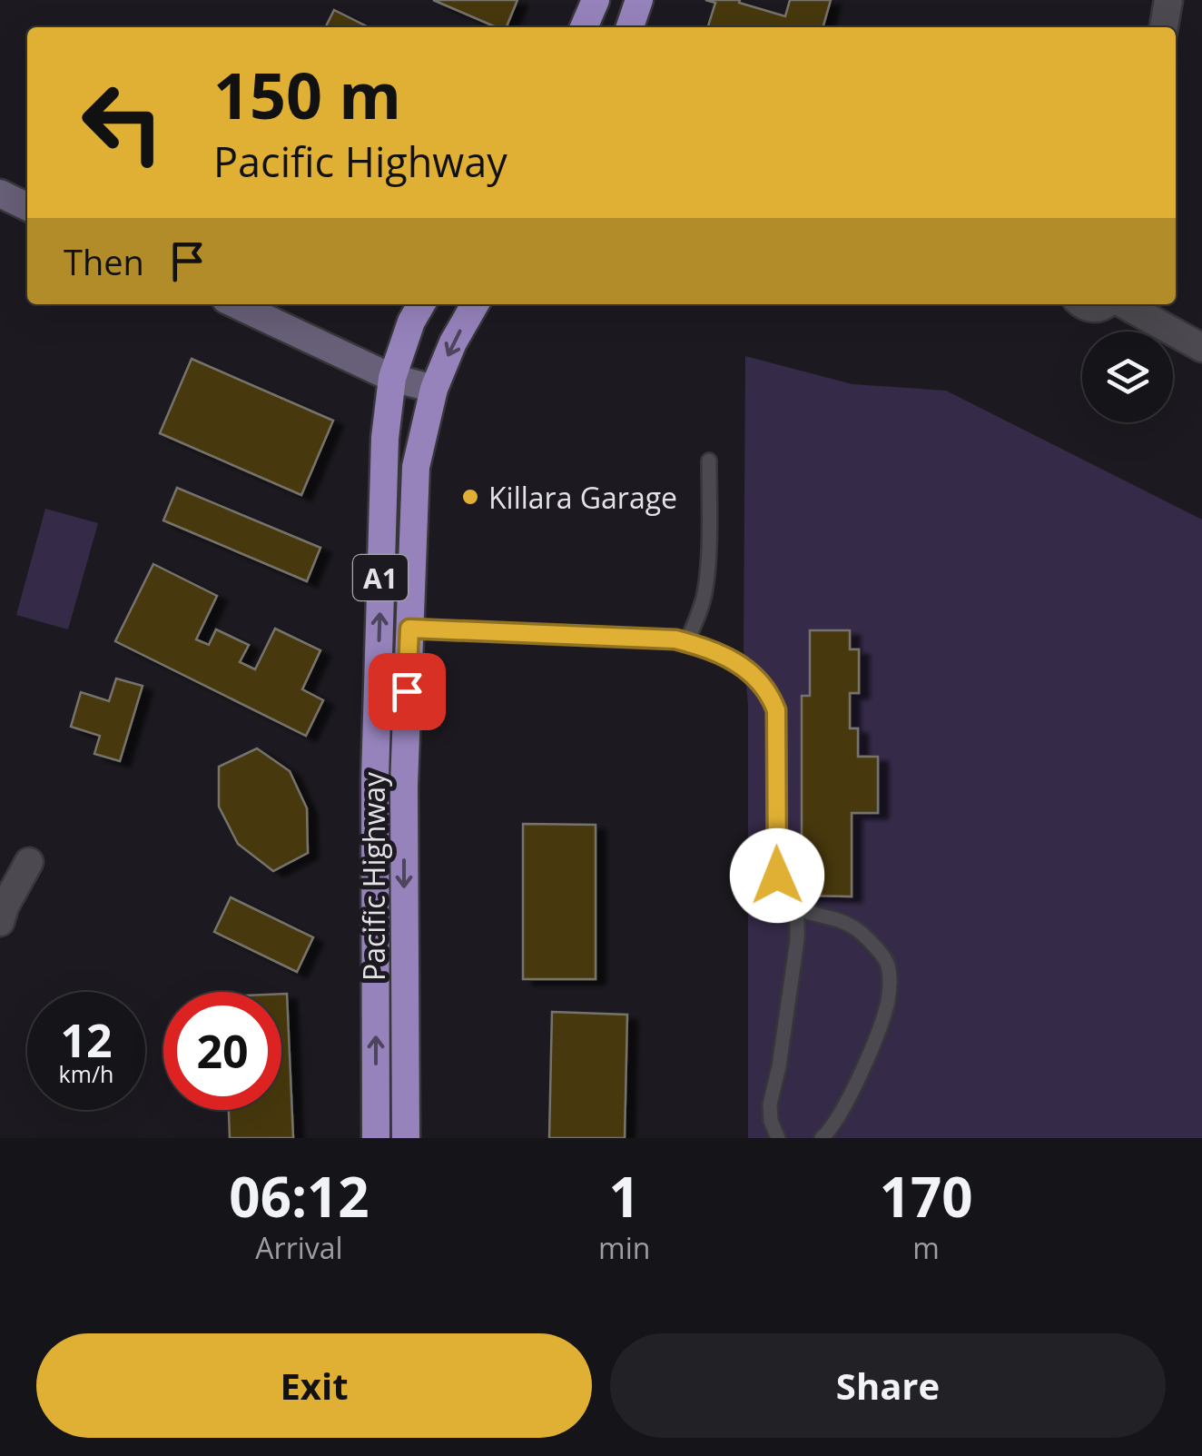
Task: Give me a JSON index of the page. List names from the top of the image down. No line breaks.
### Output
{"streets":{"highway":["A1","Pacific Highway"]},"places":["Killara Garage"],"page":{"turn":["150 m","Pacific Highway"],"then":"Then","speed":"12 km/h","limit":"20","eta":["06:12","Arrival","1","min","170","m"],"buttons":["Exit","Share"]}}
